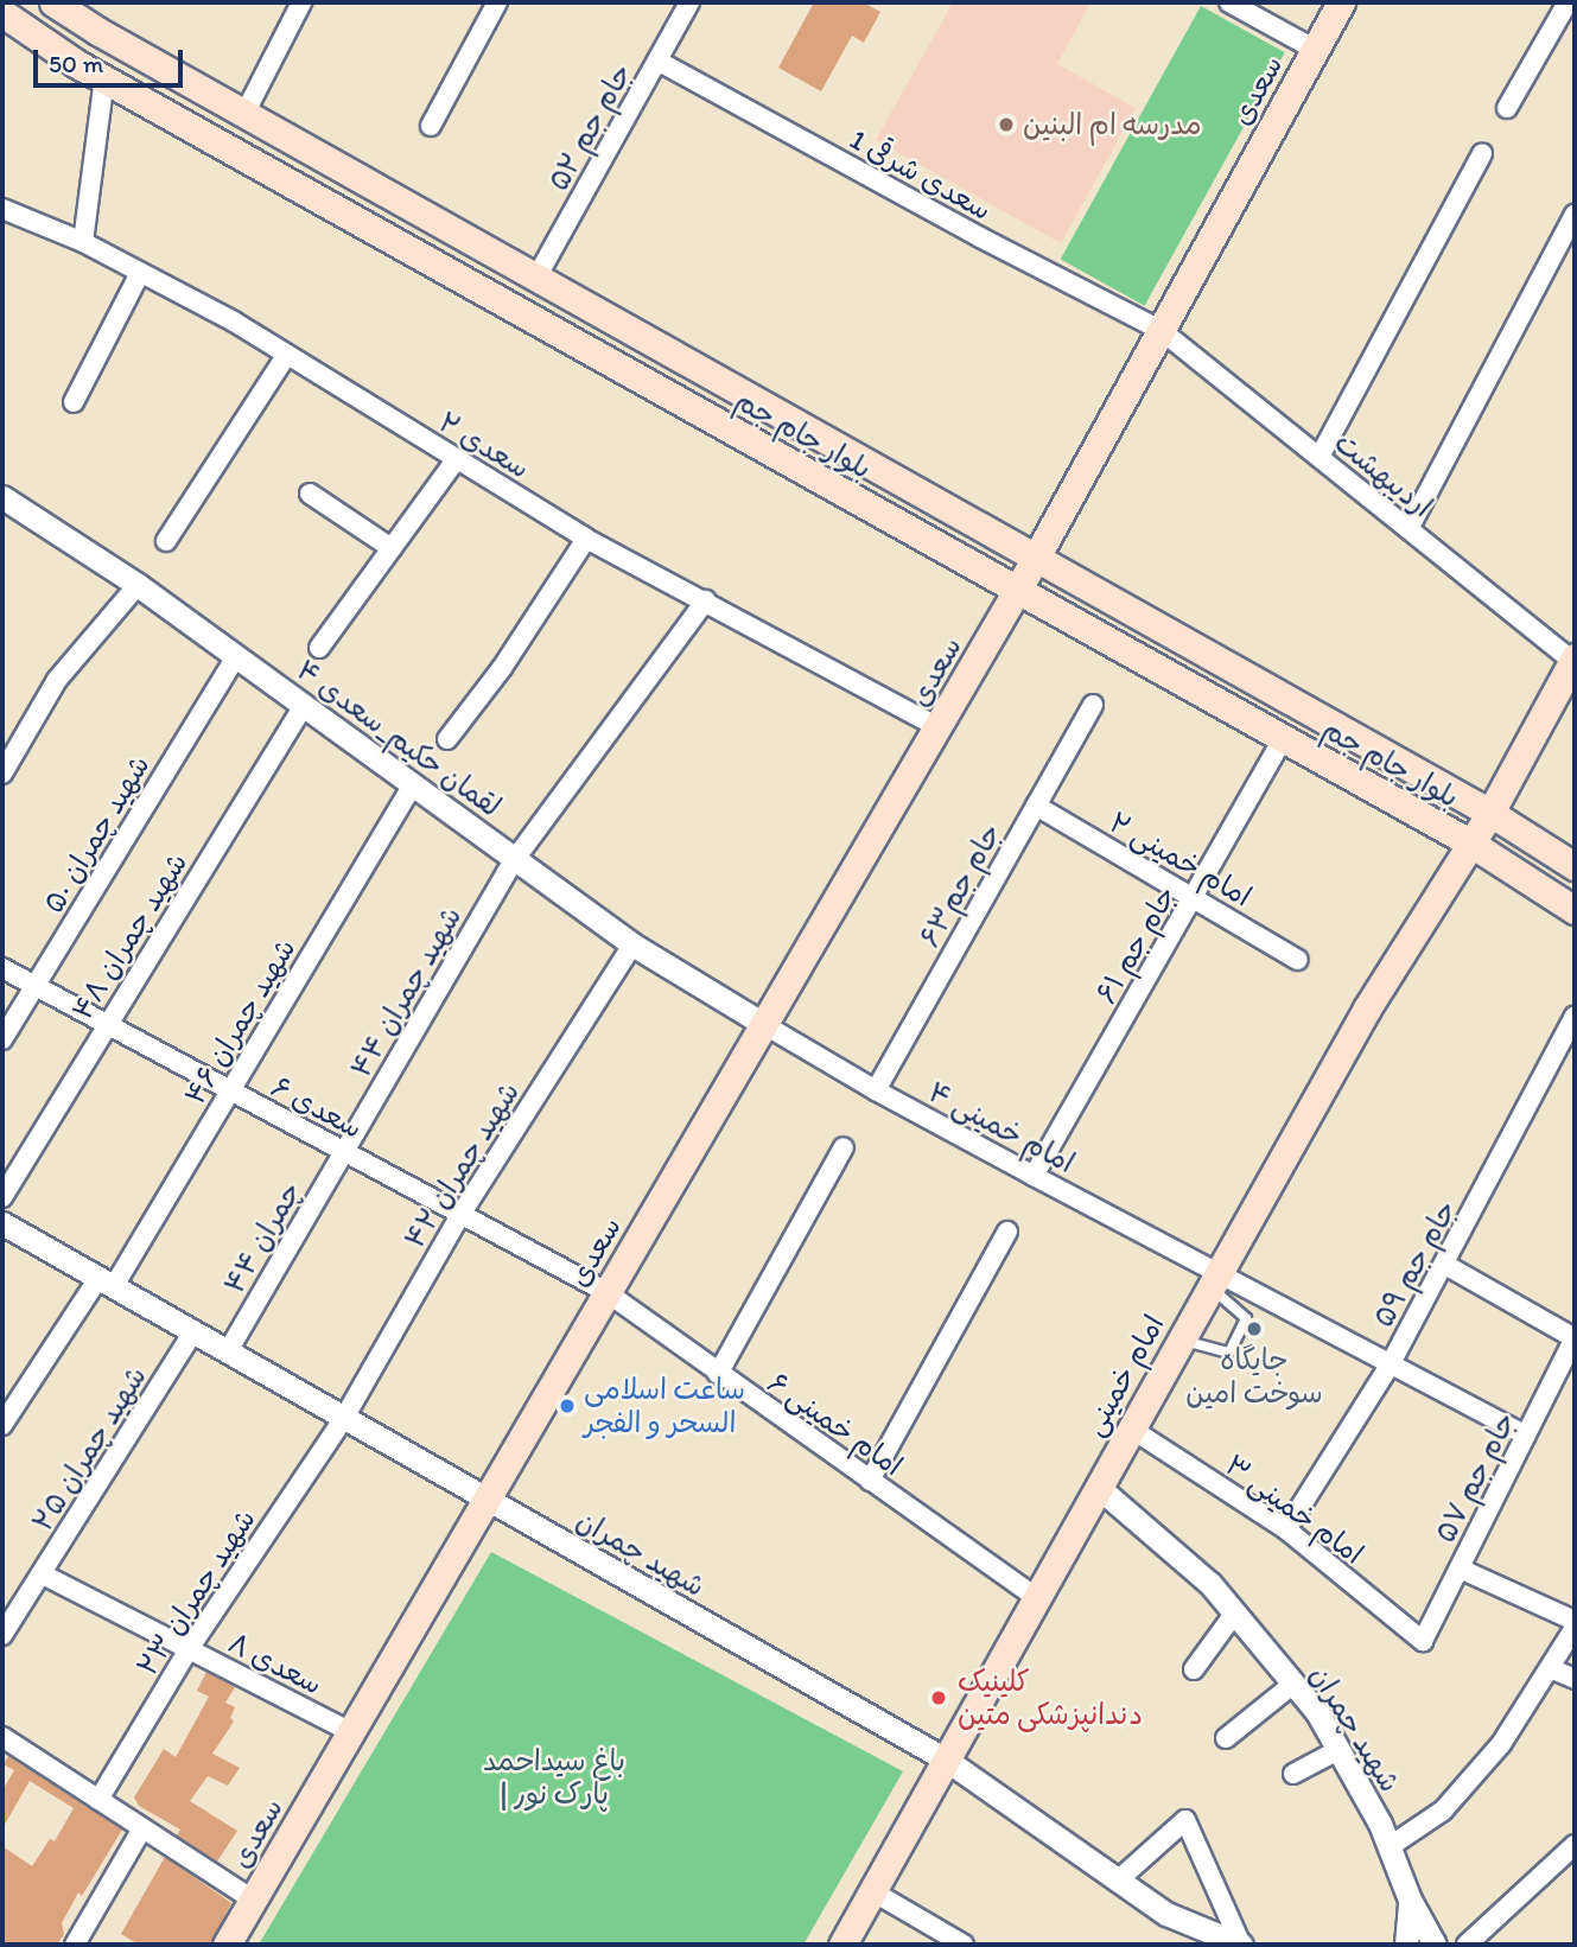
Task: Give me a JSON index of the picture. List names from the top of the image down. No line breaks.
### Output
{"streets":{"main road":["سعدی","بلوار جام جم","امام خمینی"],"street":["جام جم ۵۲","سعدی شرقی 1","سعدی ۲","اردیبهشت","لقمان حکیم_سعدی ۴","شهید چمران ۵۰","امام خمینی ۲","جام جم۶۳","شهید چمران ۴۸","جام جم ۶۱","شهید چمران ۴۴","شهید چمران ۴۶","سعدی ۶","امام خمینی ۴","شهید چمران ۴۲","چمران ۴۴","جام جم ۵۹","امام خمینی ۶","شهید چمران ۲۵","جام جم ۵۷","امام خمینی ۳","شهید چمران","شهید چمران ۲۳","سعدی ۸"]},"crossings":[["سعدی","سعدی شرقی 1"],["سعدی","بلوار جام جم"],["سعدی","سعدی ۲"],["سعدی","اردیبهشت"],["سعدی","لقمان حکیم_سعدی ۴"],["سعدی","سعدی ۶"],["سعدی","امام خمینی ۴"],["سعدی","امام خمینی ۶"],["سعدی","شهید چمران"],["سعدی","سعدی ۸"],["جام جم ۵۲","سعدی شرقی 1"],["جام جم ۵۲","بلوار جام جم"],["سعدی شرقی 1","اردیبهشت"],["بلوار جام جم","جام جم ۶۱"],["بلوار جام جم","امام خمینی"],["سعدی ۲","شهید چمران ۴۴"],["لقمان حکیم_سعدی ۴","شهید چمران ۵۰"],["لقمان حکیم_سعدی ۴","شهید چمران ۴۸"],["لقمان حکیم_سعدی ۴","شهید چمران ۴۴"],["لقمان حکیم_سعدی ۴","شهید چمران ۴۶"],["لقمان حکیم_سعدی ۴","امام خمینی ۴"],["لقمان حکیم_سعدی ۴","شهید چمران ۴۲"],["شهید چمران ۵۰","سعدی ۶"],["امام خمینی ۲","جام جم۶۳"],["امام خمینی ۲","جام جم ۶۱"],["جام جم۶۳","امام خمینی ۴"],["شهید چمران ۴۸","سعدی ۶"],["جام جم ۶۱","امام خمینی ۴"],["شهید چمران ۴۴","سعدی ۶"],["شهید چمران ۴۴","چمران ۴۴"],["شهید چمران ۴۶","سعدی ۶"],["شهید چمران ۴۶","شهید چمران"],["سعدی ۶","شهید چمران ۴۲"],["سعدی ۶","چمران ۴۴"],["سعدی ۶","امام خمینی ۶"],["امام خمینی ۴","جام جم ۵۹"],["امام خمینی ۴","امام خمینی"],["امام خمینی ۴","جام جم ۵۷"],["شهید چمران ۴۲","شهید چمران"],["شهید چمران ۴۲","شهید چمران ۲۳"],["چمران ۴۴","شهید چمران"],["جام جم ۵۹","امام خمینی ۳"],["امام خمینی","امام خمینی ۶"],["امام خمینی","امام خمینی ۳"],["امام خمینی","شهید چمران"],["شهید چمران ۲۵","شهید چمران"],["شهید چمران ۲۵","سعدی ۸"],["جام جم ۵۷","امام خمینی ۳"],["شهید چمران","شهید چمران ۲۳"],["شهید چمران ۲۳","سعدی ۸"]],"parks":["باغ سیداحمد | پارک نور"],"places":["مدرسه ام البنین","جایگاه سوخت امین","ساعت اسلامی السحر و الفجر","کلینیک دندانپزشکی متین"],"scale_bar":"50 m"}
